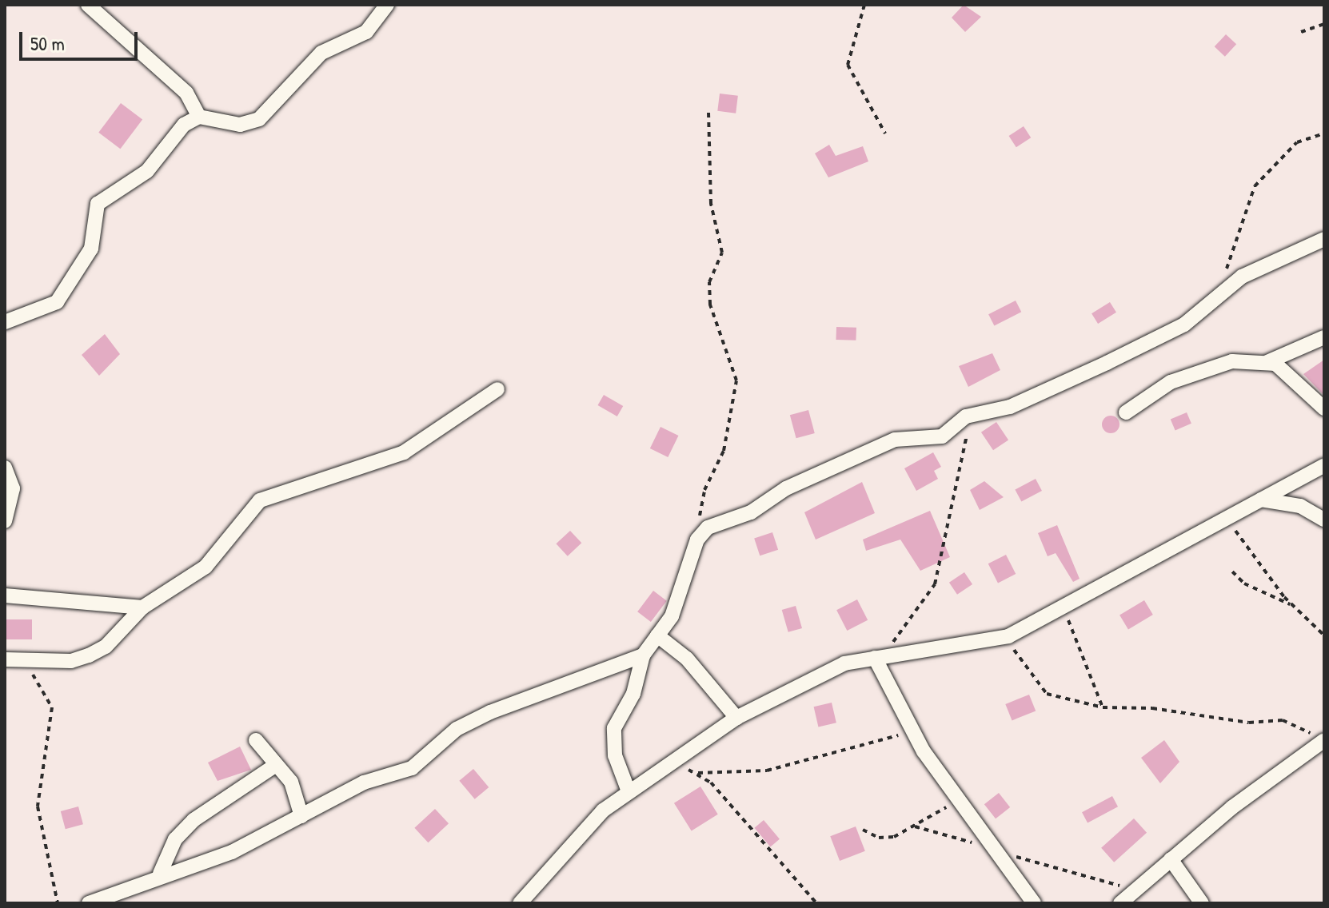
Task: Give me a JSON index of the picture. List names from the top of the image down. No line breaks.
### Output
{"scale_bar":"50 m"}
